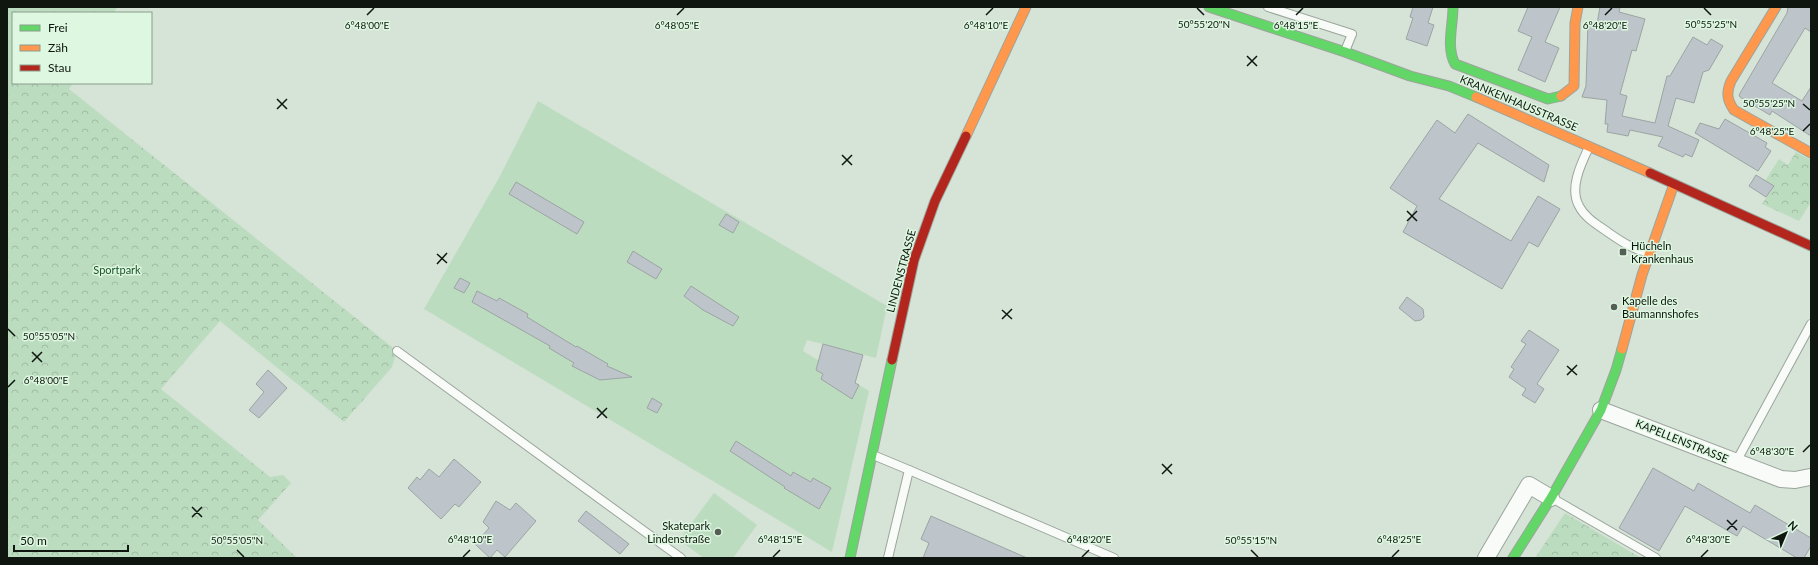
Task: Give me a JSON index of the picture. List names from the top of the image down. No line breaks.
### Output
{"streets":{"street":["KRANKENHAUSSTRASSE","LINDENSTRASSE","KAPELLENSTRASSE"]},"parks":["Sportpark"],"places":{"transit":["Hücheln Krankenhaus"],"other":["Kapelle des Baumannshofes","Skatepark Lindenstraße"]},"legend":["Frei","Zäh","Stau"],"scale_bar":"50 m","north":"top right","coordinates":["50°55'20\"N","50°55'25\"N","6°48'00\"E","6°48'05\"E","6°48'10\"E","6°48'15\"E","6°48'20\"E","6°48'25\"E","50°55'05\"N","6°48'30\"E","50°55'15\"N"]}
